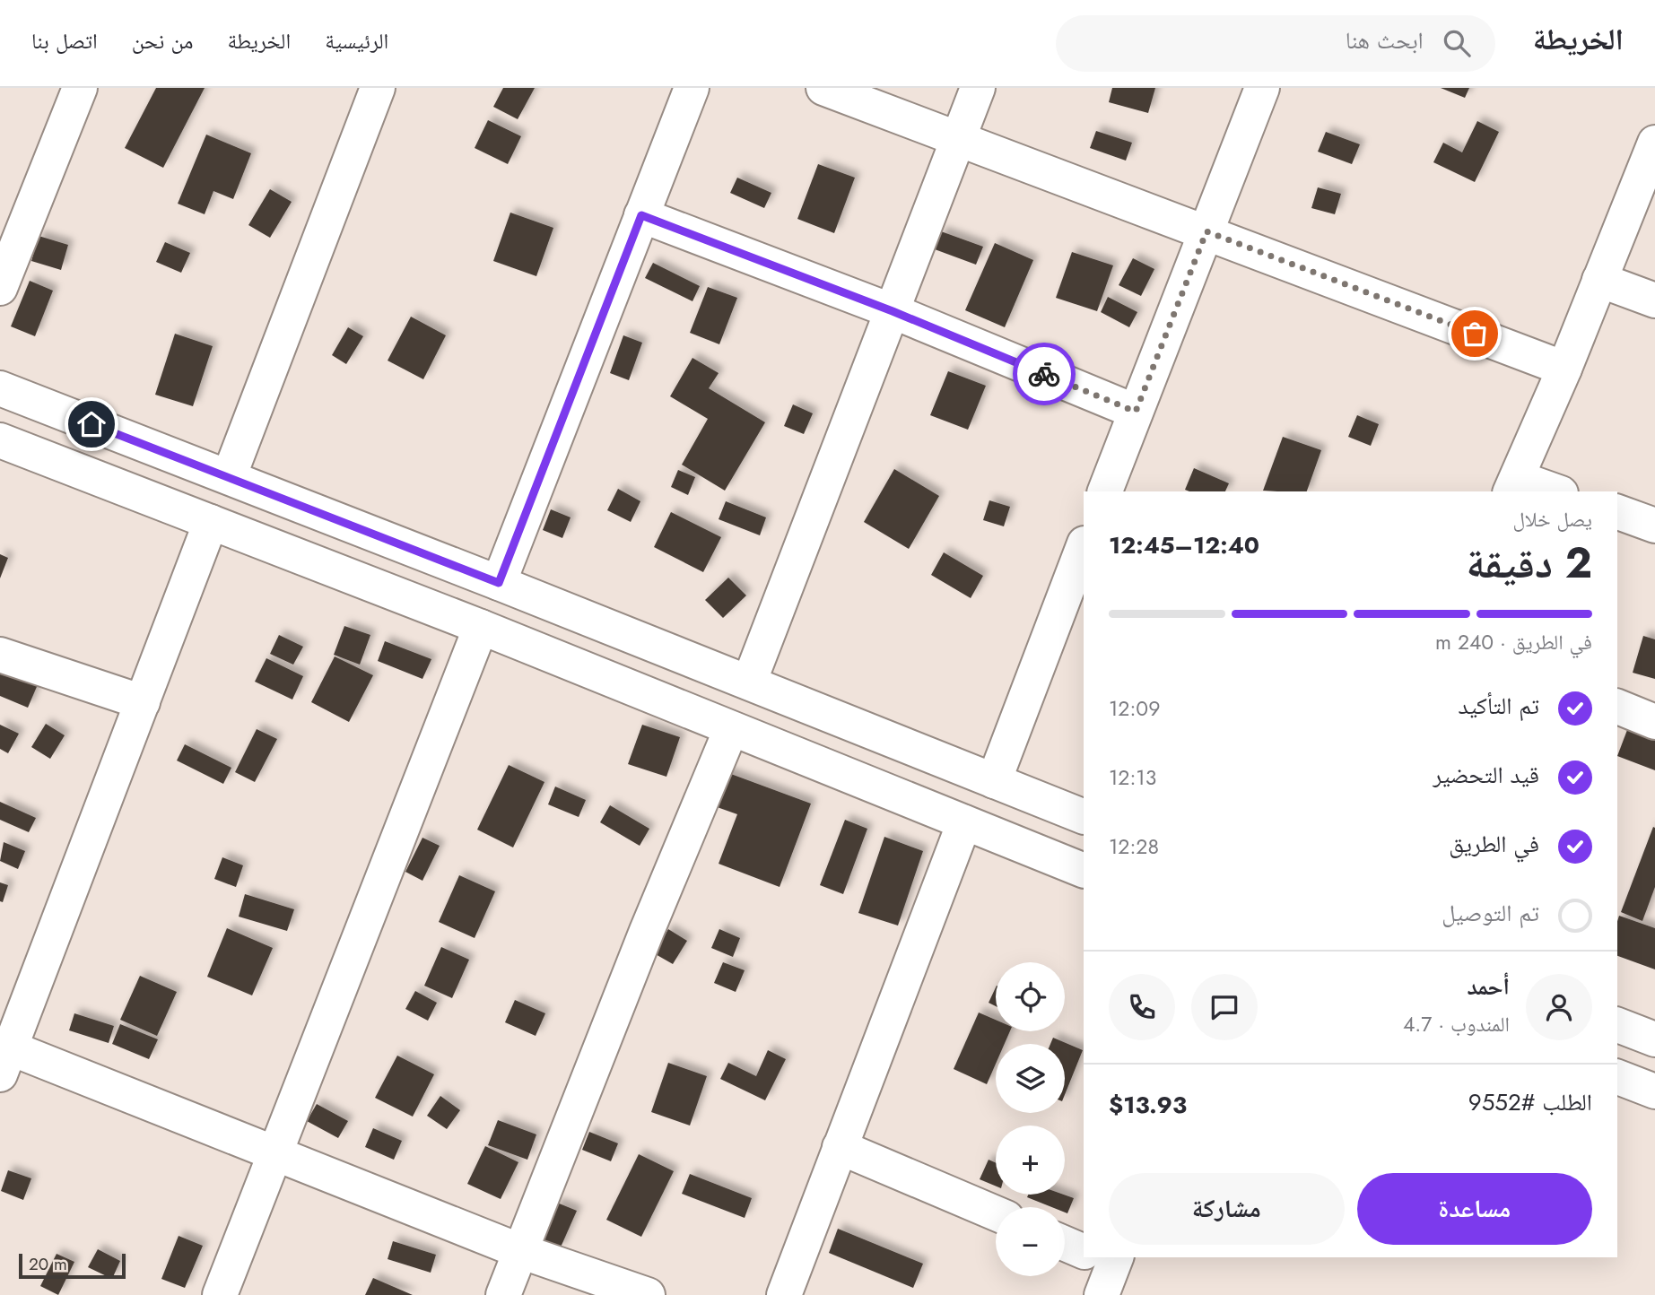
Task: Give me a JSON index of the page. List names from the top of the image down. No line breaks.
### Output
{"scale_bar":"20 m","page":{"header":"الخريطة","search":"ابحث هنا","nav":["الرئيسية","الخريطة","من نحن","اتصل بنا"],"heading":["2 دقيقة","يصل خلال","12:40–12:45"],"panel":["أحمد","المندوب · 4.7","الطلب #9552","$13.93"],"bar":"في الطريق · 240 m","list":[["تم التأكيد","12:09"],["قيد التحضير","12:13"],["في الطريق","12:28"],"تم التوصيل"],"map_buttons":["+","−"],"buttons":["مساعدة","مشاركة"],"scale":"20 m"}}
